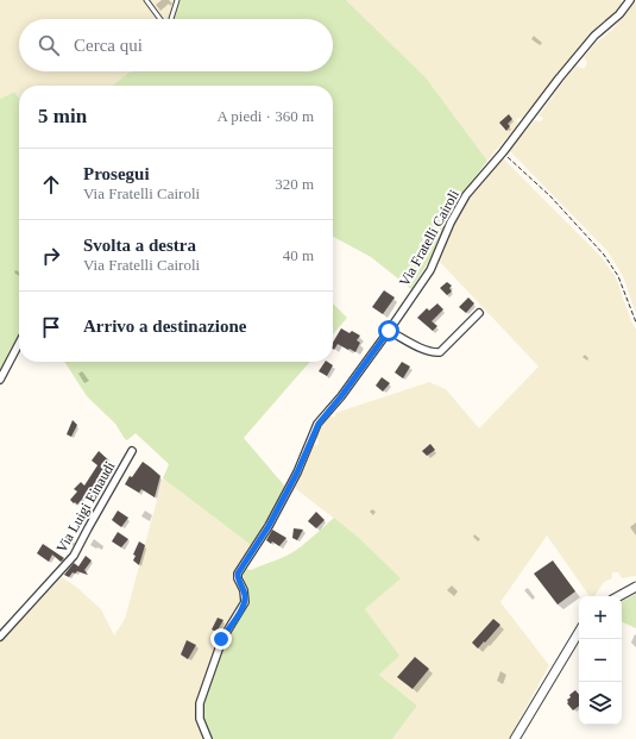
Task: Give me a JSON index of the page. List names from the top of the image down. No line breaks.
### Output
{"streets":{"street":["Via Fratelli Cairoli","Via Luigi Einaudi"]},"page":{"search":"Cerca qui","heading":["5 min","A piedi · 360 m"],"list":[["Prosegui","Via Fratelli Cairoli","320 m"],["Svolta a destra","Via Fratelli Cairoli","40 m"],"Arrivo a destinazione"],"map_buttons":["+","−"]}}
